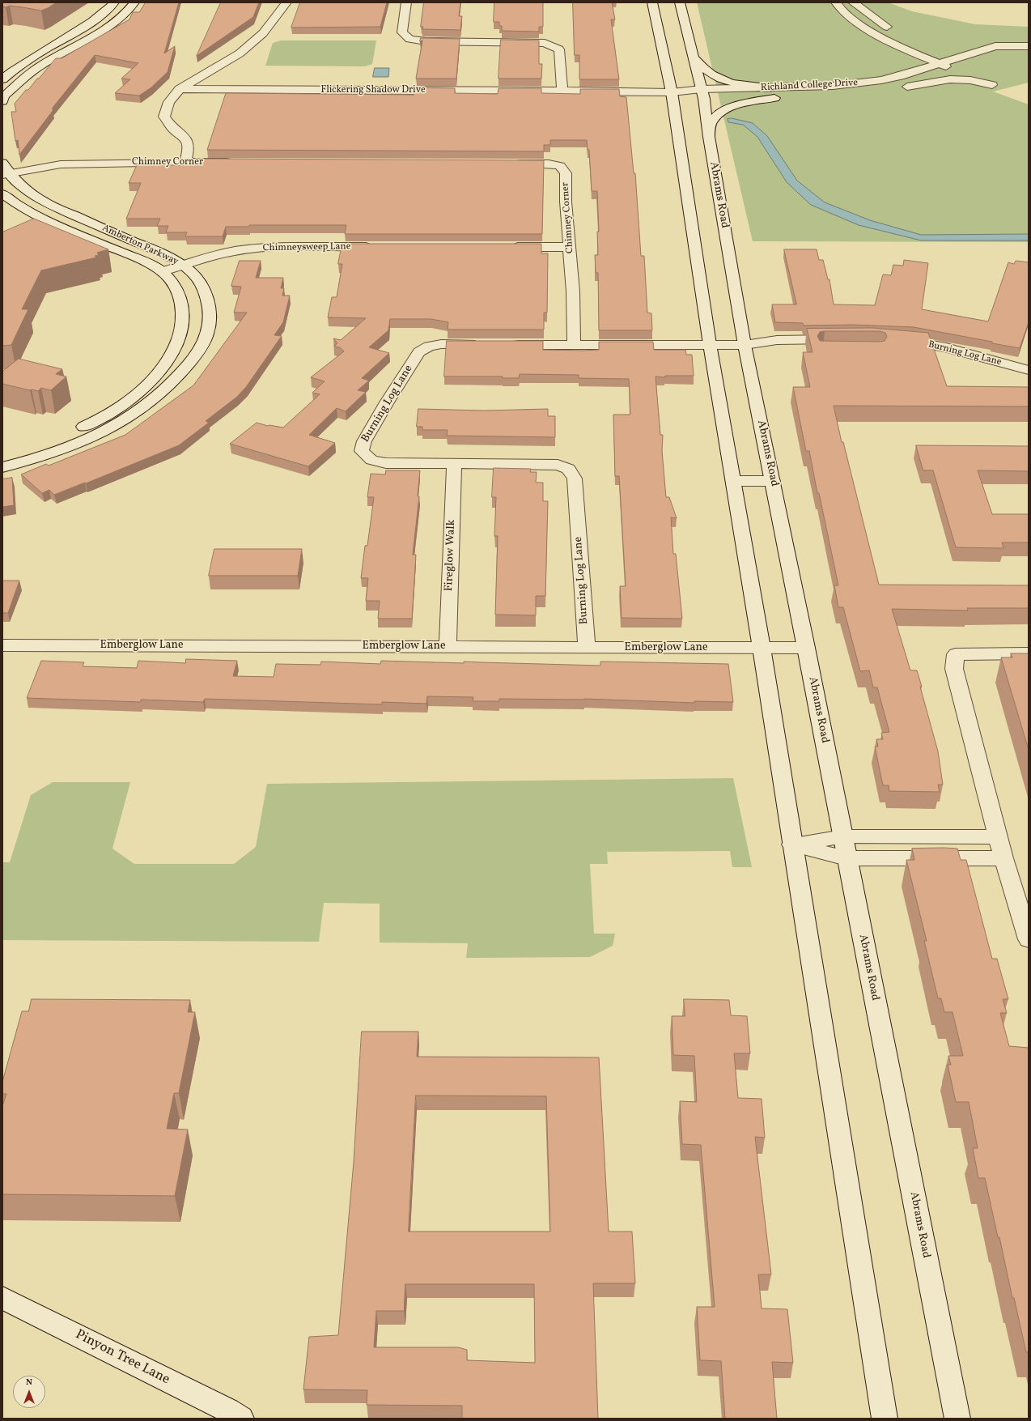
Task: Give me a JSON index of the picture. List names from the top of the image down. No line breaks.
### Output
{"streets":{"street":["Richland College Drive","Flickering Shadow Drive","Chimney Corner","Abrams Road","Amberton Parkway","Chimneysweep Lane","Burning Log Lane","Fireglow Walk","Emberglow Lane","Pinyon Tree Lane"]},"crossings":[["Richland College Drive","Flickering Shadow Drive"],["Richland College Drive","Abrams Road"],["Chimney Corner","Amberton Parkway"],["Abrams Road","Emberglow Lane"],["Amberton Parkway","Chimneysweep Lane"],["Burning Log Lane","Fireglow Walk"],["Burning Log Lane","Emberglow Lane"],["Fireglow Walk","Emberglow Lane"]],"north":"top"}
